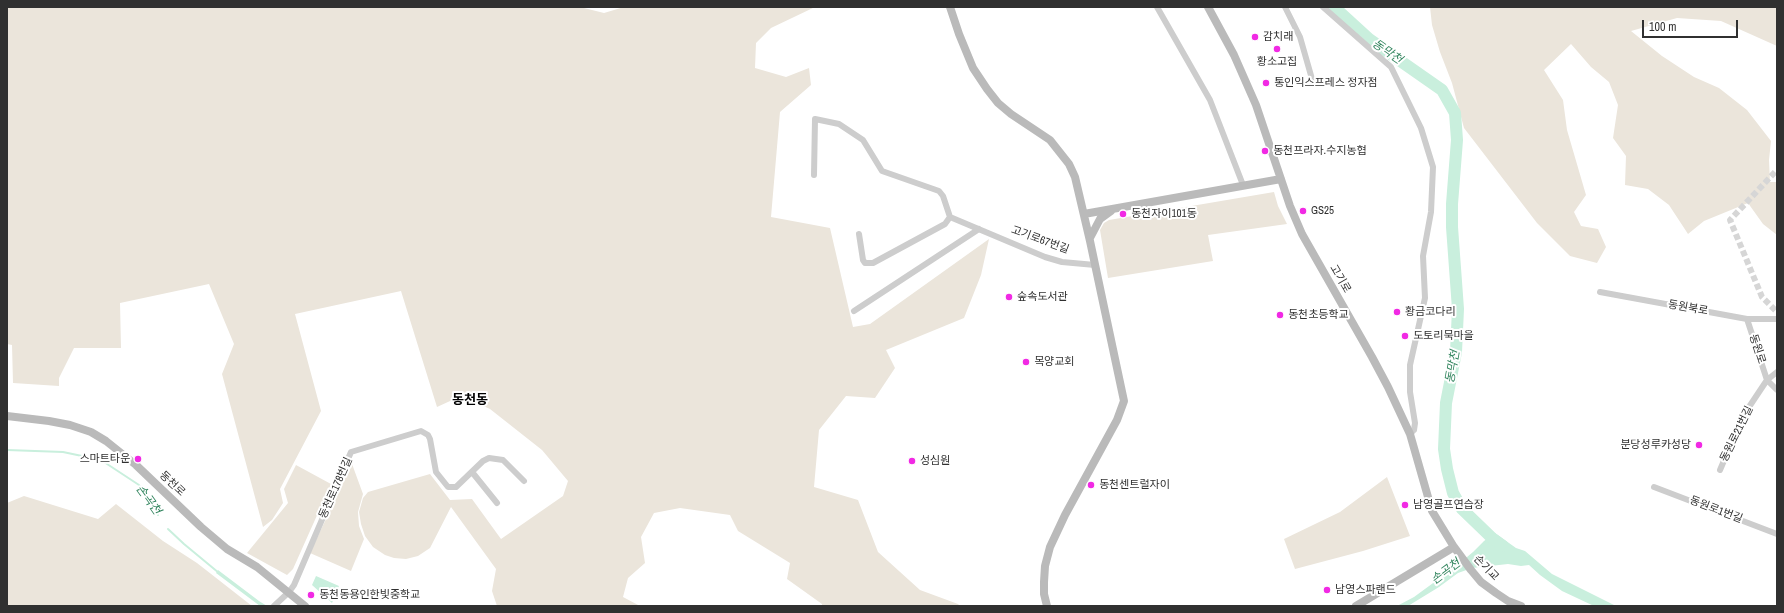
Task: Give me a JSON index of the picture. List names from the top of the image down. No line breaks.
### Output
{"streets":{"street":["고기로67번길","고기로","동원북로","동원로","동원로21번길","동천로","동천로178번길","동원로1번길","손기교"]},"crossings":[["고기로","손기교"],["동원북로","동원로"],["동원로","동원로21번길"],["동천로","동천로178번길"]],"districts":["동천동"],"water":["동막천","손곡천"],"places":["감치래","황소고집","통인익스프레스 정자점","동천프라자.수지농협","GS25","동천자이101동","숲속도서관","황금코다리","동천초등학교","도토리묵마을","목양교회","분당성루카성당","스마트타운","성심원","동천센트럴자이","남영골프연습장","남영스파랜드","동천동용인한빛중학교"],"scale_bar":"100 m"}
